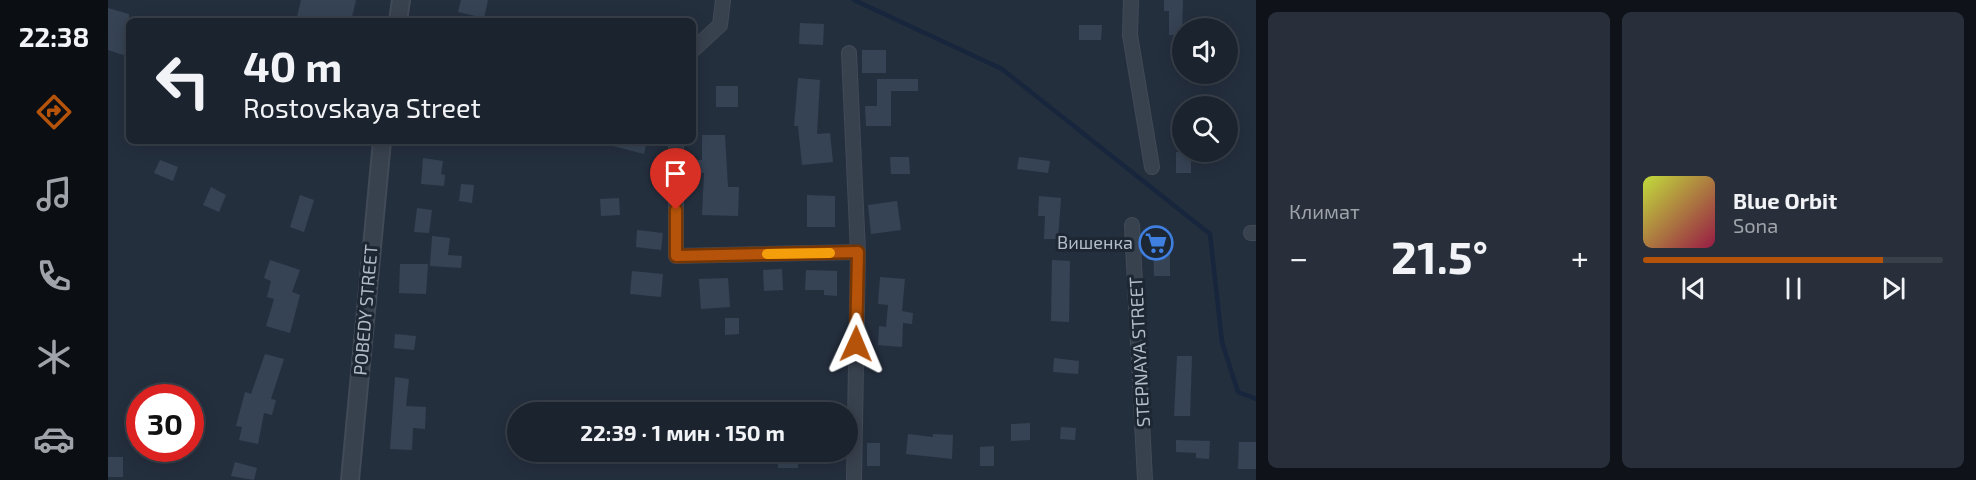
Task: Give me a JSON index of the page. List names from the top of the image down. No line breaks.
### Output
{"streets":{"street":["POBEDY STREET","STEPNAYA STREET"]},"places":{"supermarket":["Вишенка"]},"page":{"tabs":"22:38","tile":"Климат","turn":["40 m","Rostovskaya Street"],"song":["Blue Orbit","Sona"],"heat":["−","21.5°","+"],"limit":"30","trip":"22:39 · 1 мин · 150 m"}}
